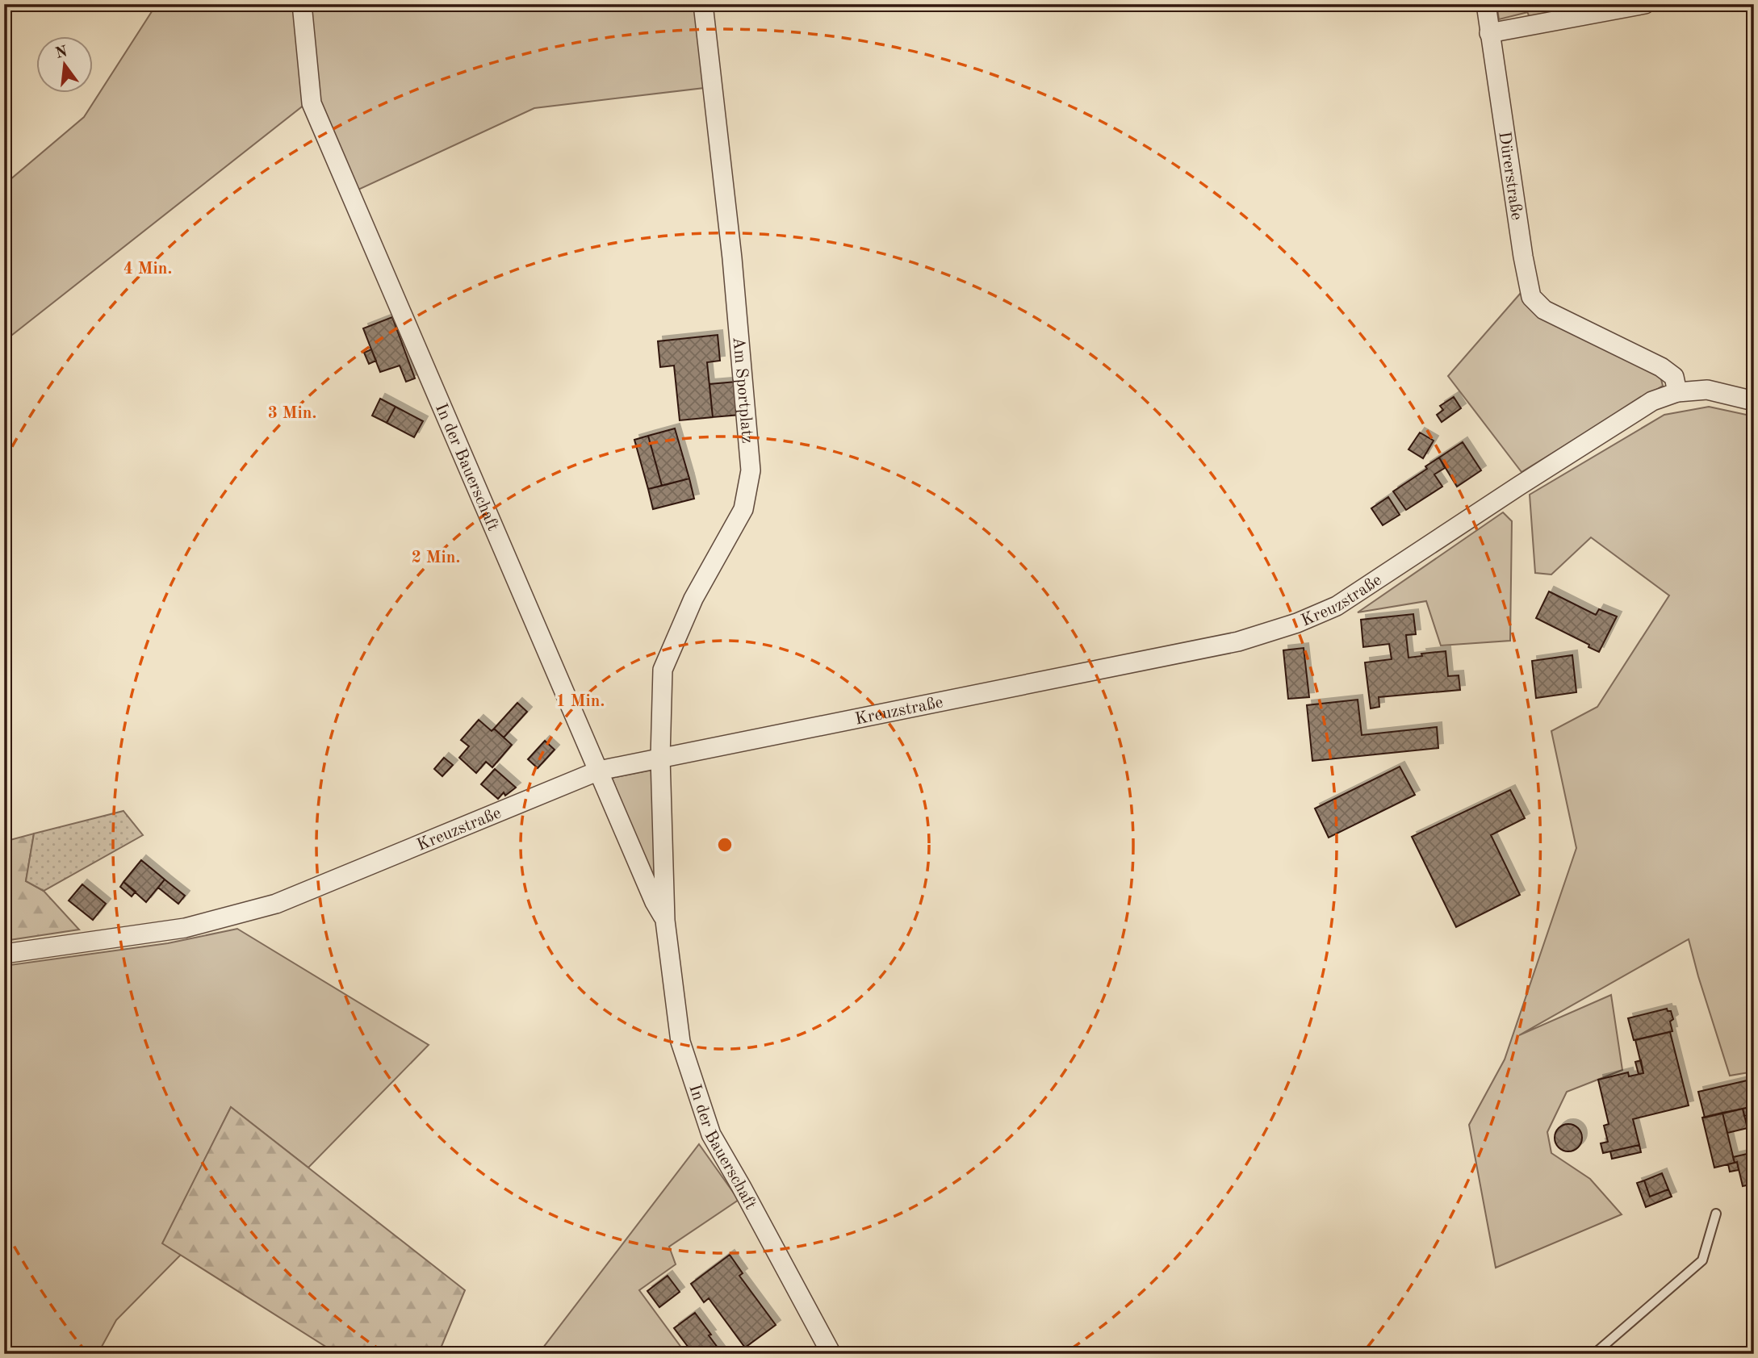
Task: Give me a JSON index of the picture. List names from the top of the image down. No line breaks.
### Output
{"streets":{"street":["Dürerstraße","Am Sportplatz","In der Bauerschaft","Kreuzstraße"]},"crossings":[["Dürerstraße","Kreuzstraße"],["Am Sportplatz","In der Bauerschaft"],["Am Sportplatz","Kreuzstraße"],["In der Bauerschaft","Kreuzstraße"]],"north":"top","rings":["4 Min.","3 Min.","2 Min.","1 Min."]}
